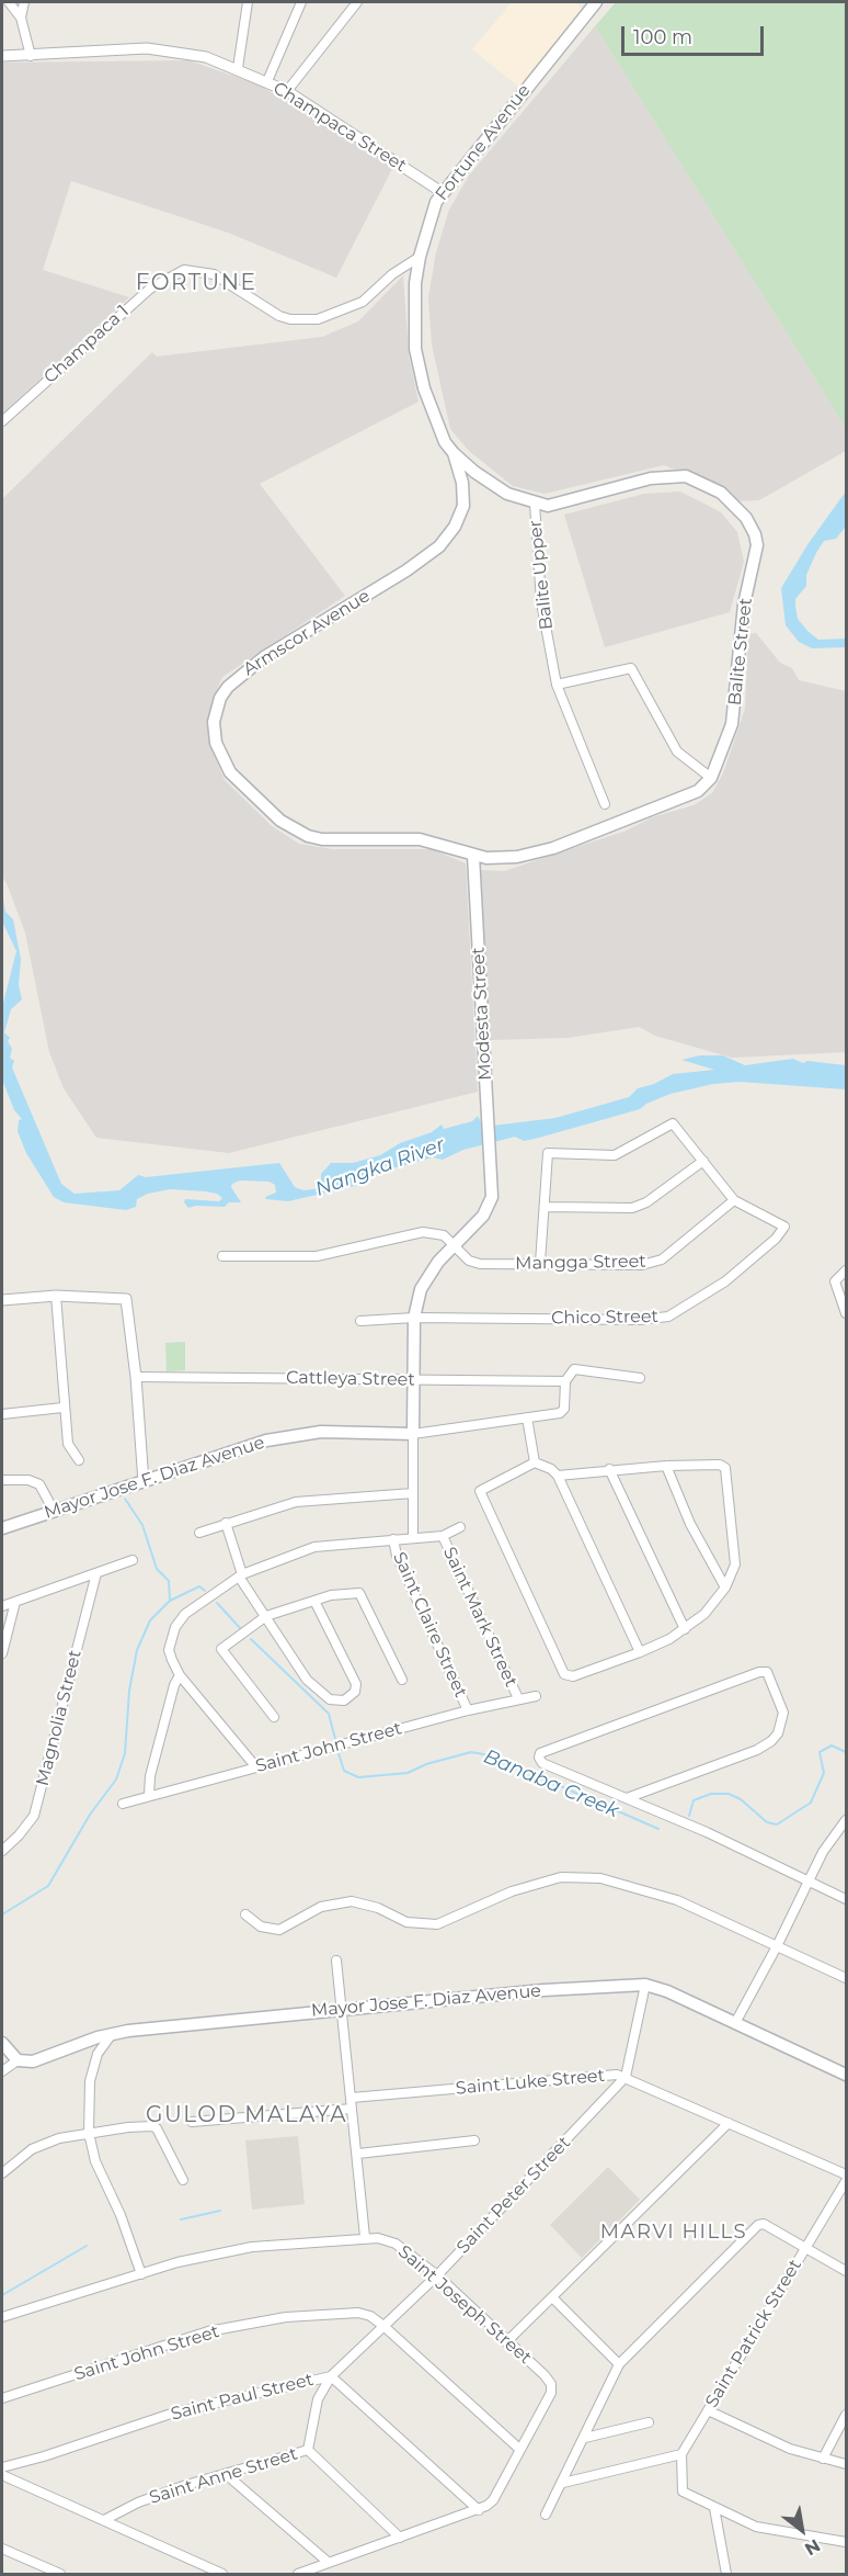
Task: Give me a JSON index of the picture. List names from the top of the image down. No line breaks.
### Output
{"streets":{"main road":["Fortune Avenue","Armscor Avenue","Balite Street","Modesta Street","Mayor Jose F. Diaz Avenue"],"street":["Champaca Street","Champaca 1","Balite Upper","Mangga Street","Chico Street","Cattleya Street","Saint Mark Street","Saint Claire Street","Magnolia Street","Saint John Street","Saint Luke Street","Saint Peter Street","Saint Joseph Street","Saint Patrick Street","Saint Paul Street","Saint Anne Street"]},"crossings":[["Champaca Street","Fortune Avenue"],["Fortune Avenue","Champaca 1"],["Fortune Avenue","Armscor Avenue"],["Fortune Avenue","Balite Street"],["Balite Upper","Balite Street"],["Armscor Avenue","Balite Street"],["Armscor Avenue","Modesta Street"],["Modesta Street","Mangga Street"],["Mangga Street","Chico Street"],["Saint Mark Street","Saint John Street"],["Saint Claire Street","Saint John Street"],["Saint John Street","Saint Peter Street"],["Saint John Street","Saint Joseph Street"],["Saint Luke Street","Saint Peter Street"],["Saint Peter Street","Saint Joseph Street"],["Saint Peter Street","Saint Paul Street"],["Saint Peter Street","Saint Anne Street"],["Saint Joseph Street","Saint Paul Street"]],"districts":["FORTUNE","GULOD MALAYA","MARVI HILLS"],"water":["Nangka River","Banaba Creek"],"scale_bar":"100 m","north":"bottom right"}
